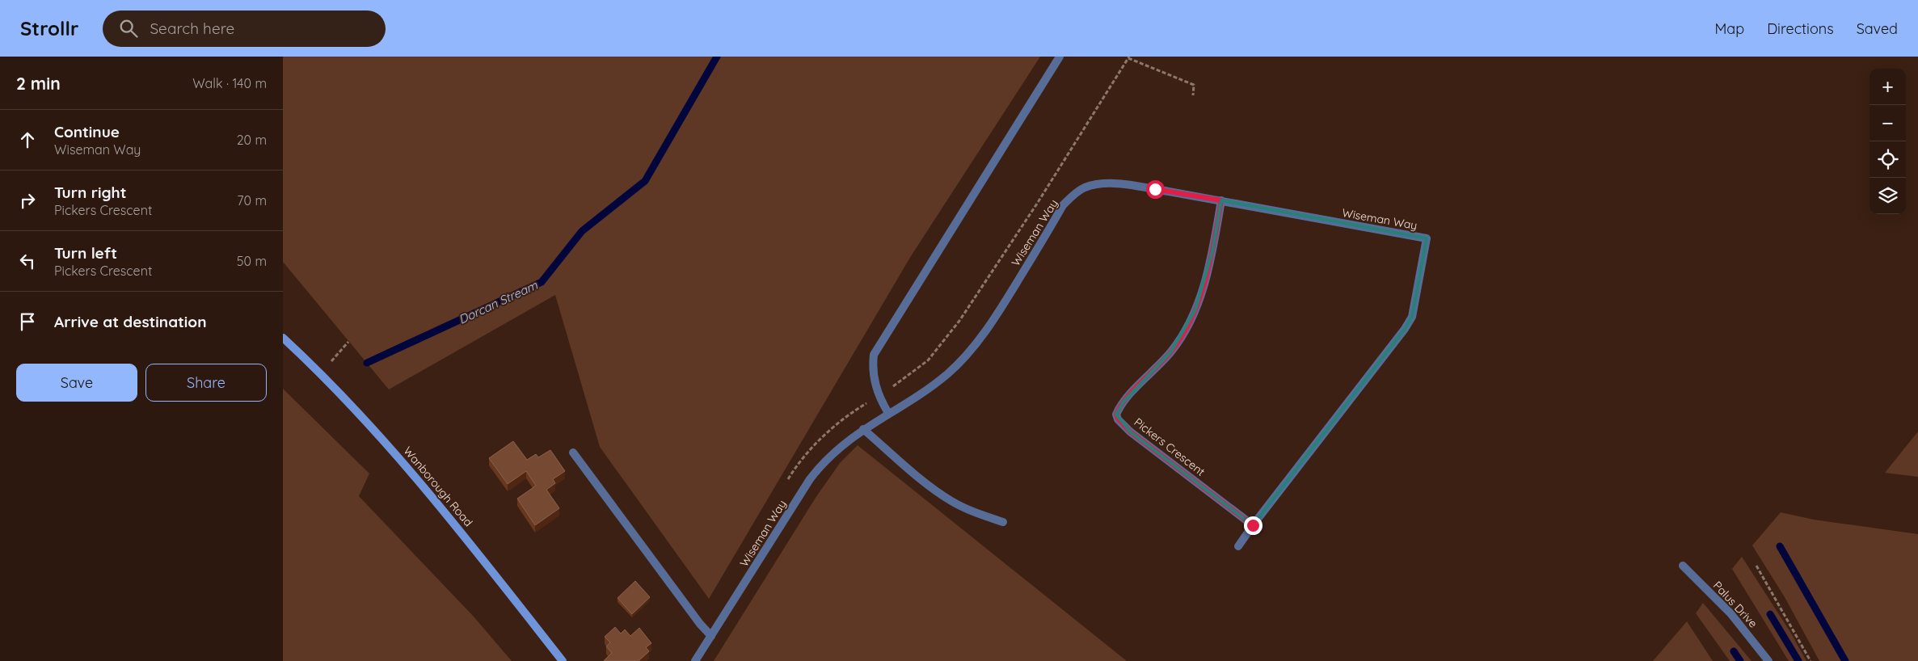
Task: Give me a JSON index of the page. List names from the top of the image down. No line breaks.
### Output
{"streets":{"street":["Wiseman Way","Pickers Crescent","Wanborough Road","Palus Drive"]},"crossings":[["Wiseman Way","Pickers Crescent"]],"water":["Dorcan Stream"],"page":{"header":"Strollr","search":"Search here","nav":["Map","Directions","Saved"],"heading":["2 min","Walk · 140 m"],"map_buttons":["+","−"],"list":[["Continue","Wiseman Way","20 m"],["Turn right","Pickers Crescent","70 m"],["Turn left","Pickers Crescent","50 m"],"Arrive at destination"],"buttons":["Save","Share"]}}
